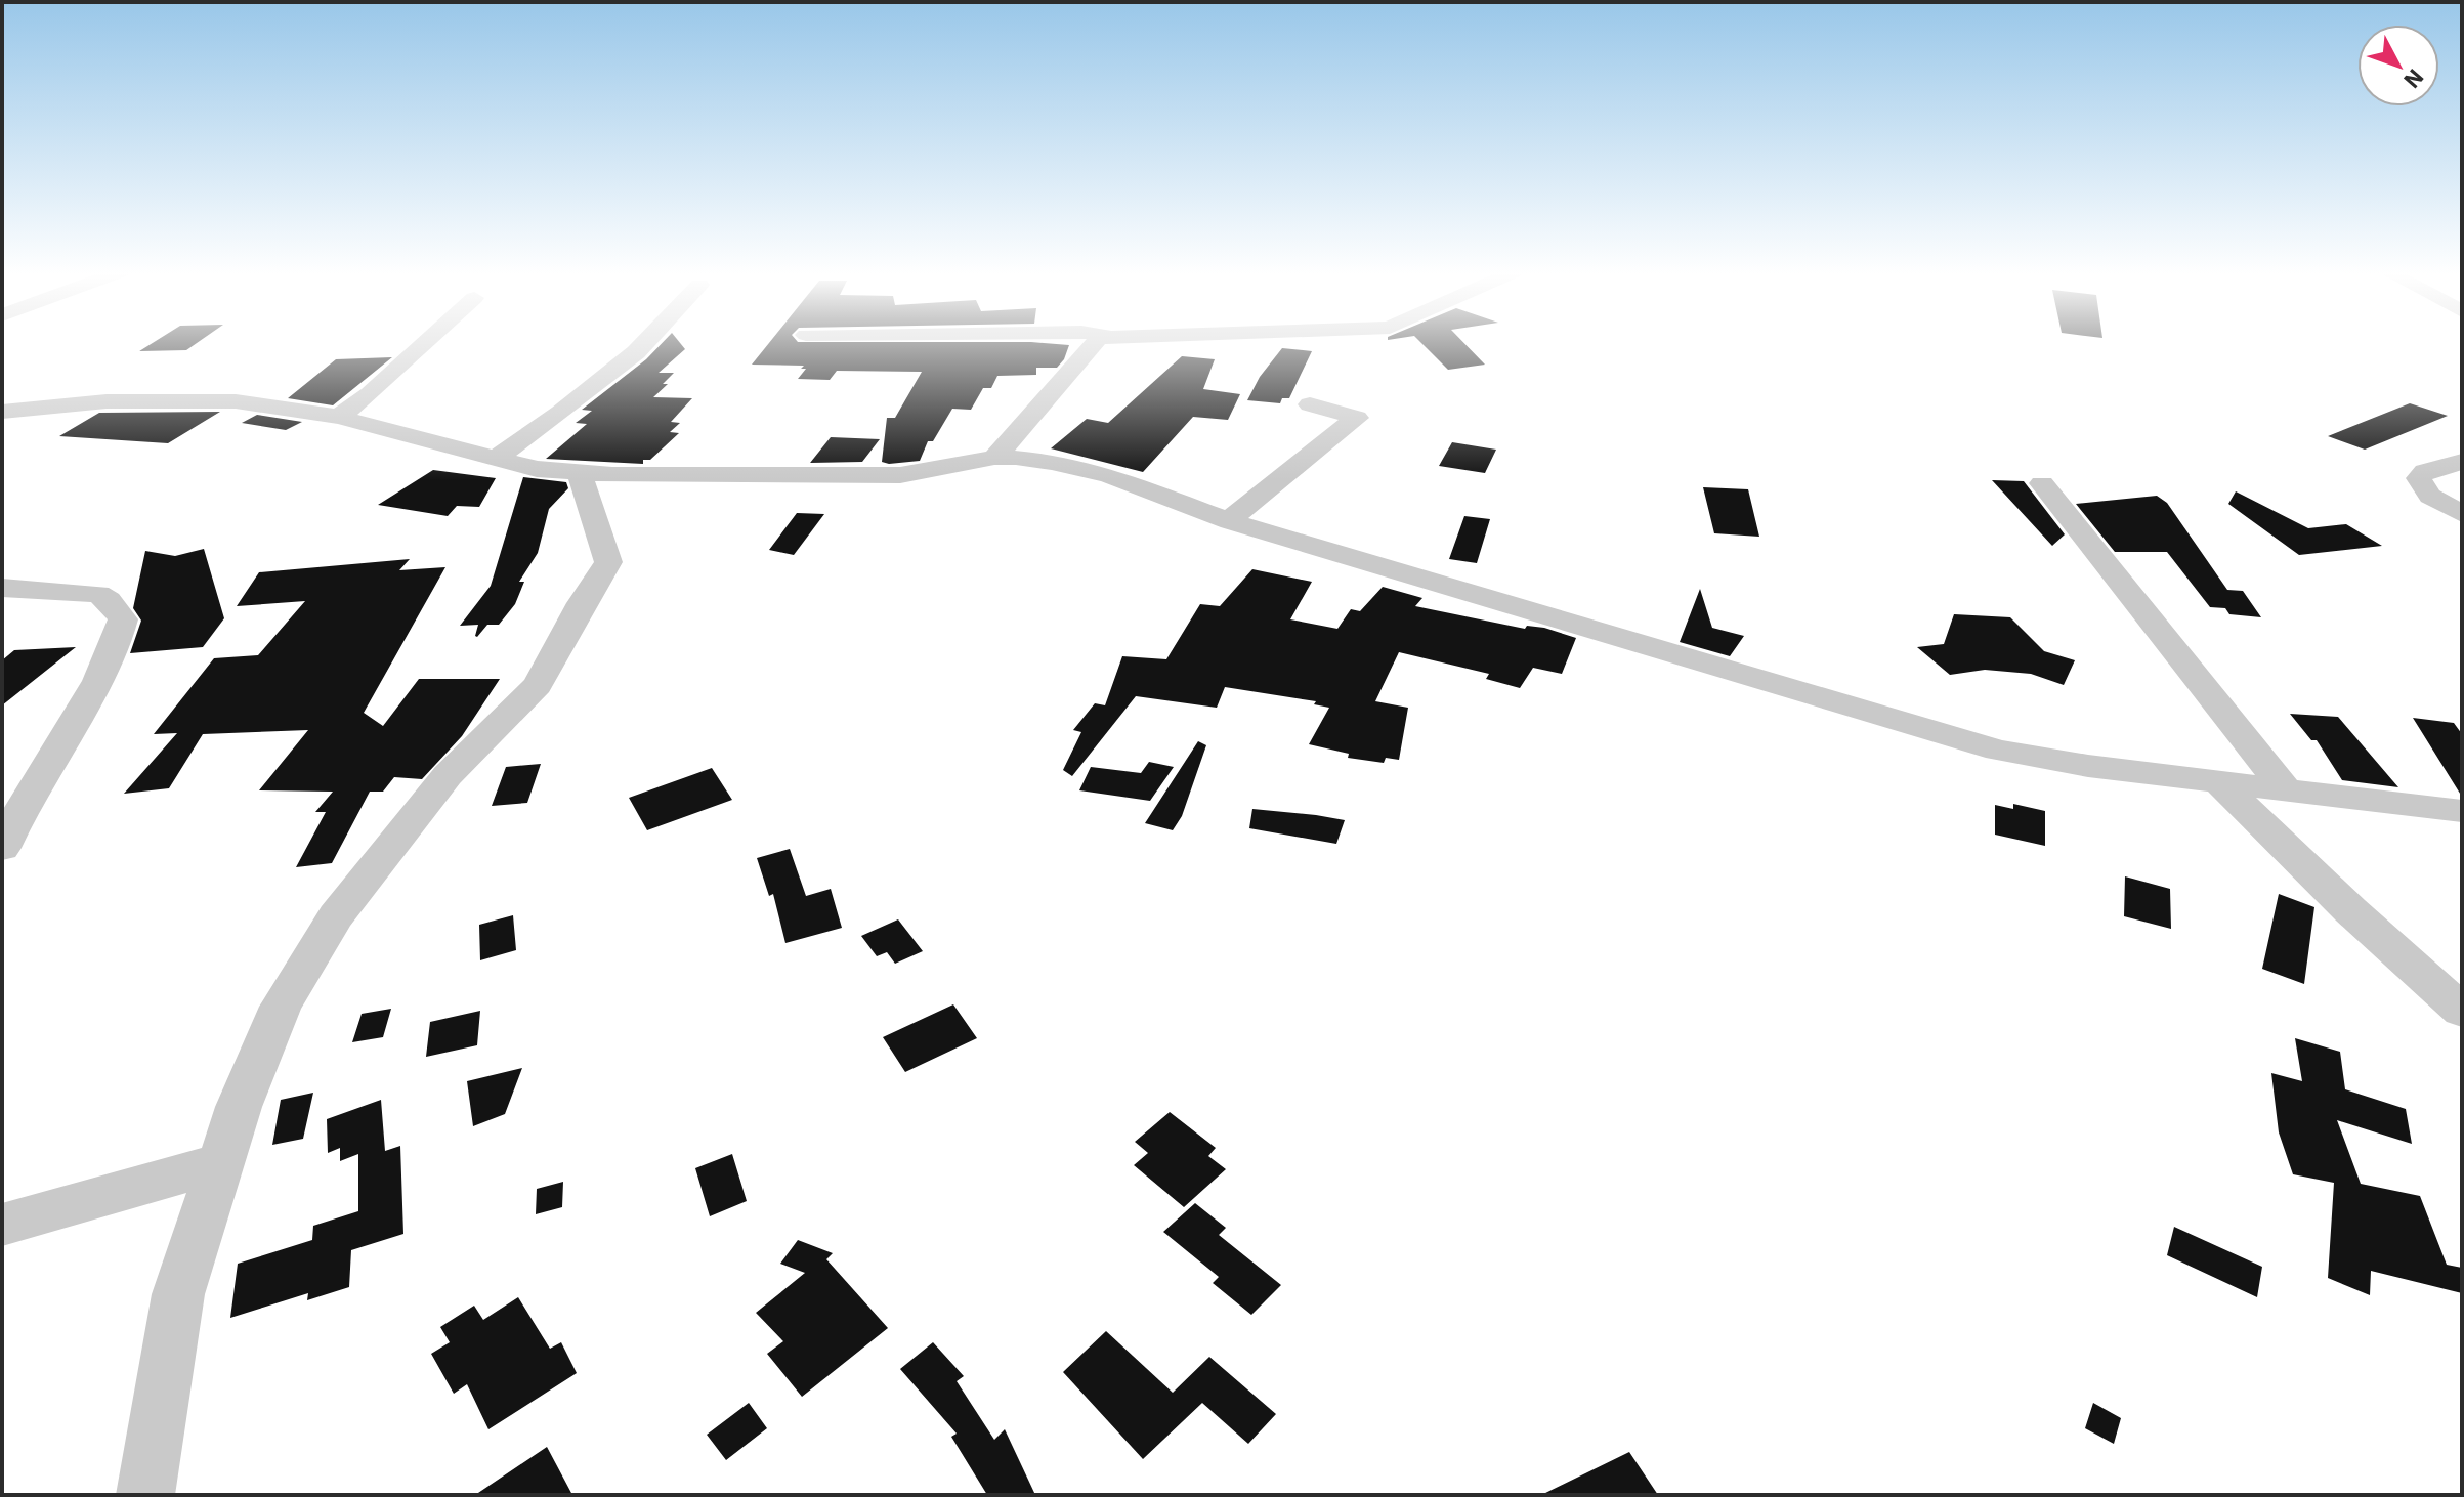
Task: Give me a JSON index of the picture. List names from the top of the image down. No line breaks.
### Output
{"north":"bottom right"}
